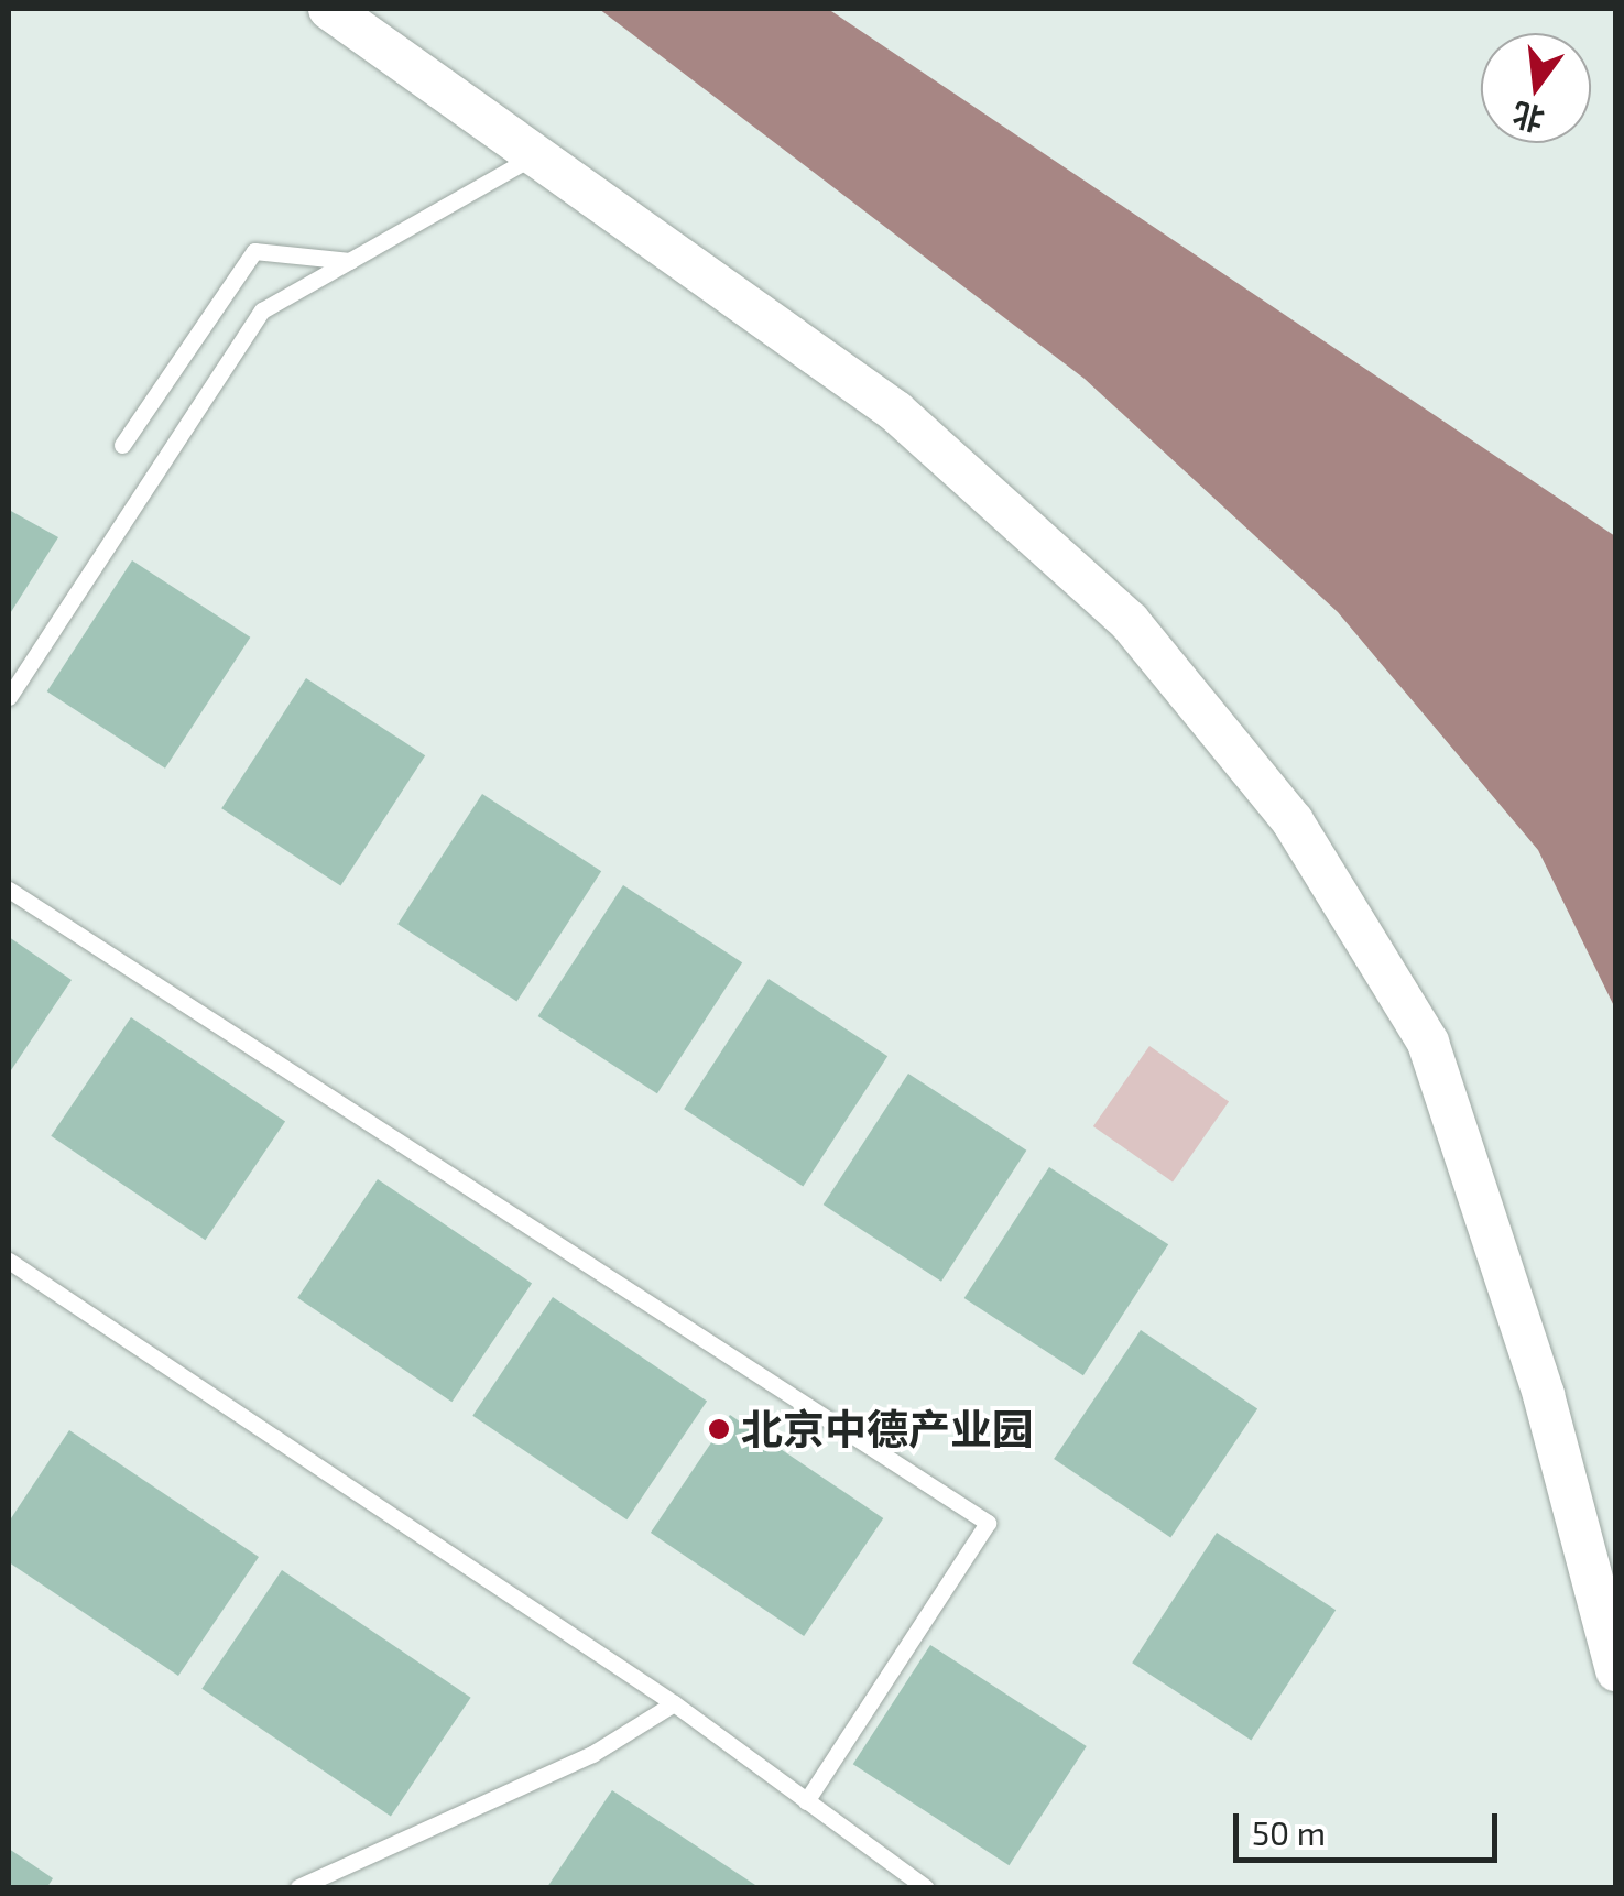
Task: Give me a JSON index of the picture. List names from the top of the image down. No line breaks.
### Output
{"places":["北京中德产业园"],"scale_bar":"50 m","north":"bottom"}
